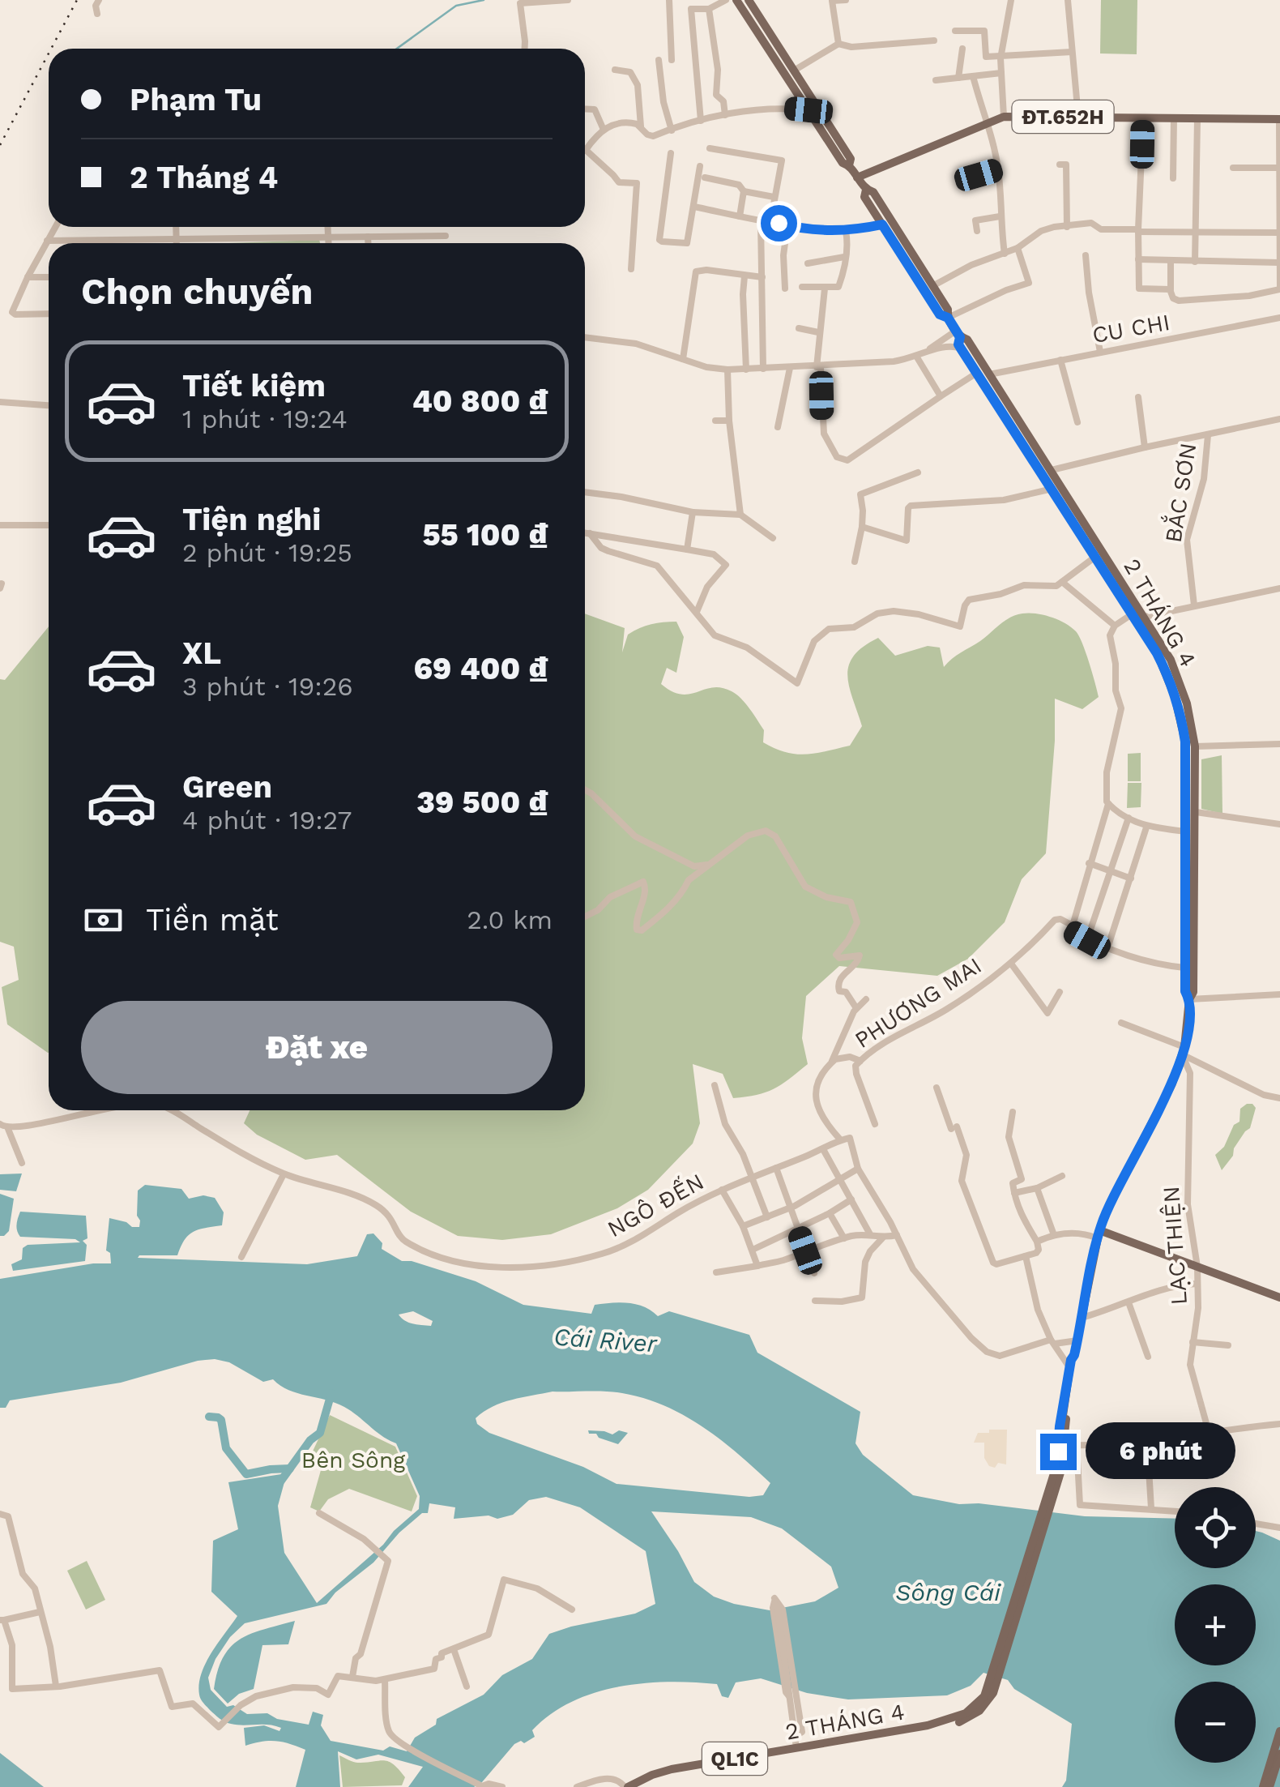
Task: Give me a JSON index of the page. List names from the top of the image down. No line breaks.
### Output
{"streets":{"main road":["ĐT.652H","2 THÁNG 4","QL1C"],"street":["CU CHI","BẮC SƠN","PHƯƠNG MAI","NGÔ ĐẾN","LẠC THIỆN"]},"crossings":[["ĐT.652H","2 THÁNG 4"],["CU CHI","2 THÁNG 4"],["BẮC SƠN","2 THÁNG 4"],["2 THÁNG 4","LẠC THIỆN"]],"water":["Cái River","Sông Cái"],"parks":["Bên Sông"],"page":{"banner":["Phạm Tu","2 Tháng 4"],"heading":"Chọn chuyến","list":[{"name":"Tiết kiệm","note":"1 phút · 19:24","value":"40 800 ₫"},{"name":"Tiện nghi","note":"2 phút · 19:25","value":"55 100 ₫"},{"name":"XL","note":"3 phút · 19:26","value":"69 400 ₫"},{"name":"Green","note":"4 phút · 19:27","value":"39 500 ₫"}],"pay":["Tiền mặt","2.0 km"],"buttons":"Đặt xe","bubble":"6 phút","map_buttons":["+","−"]}}
